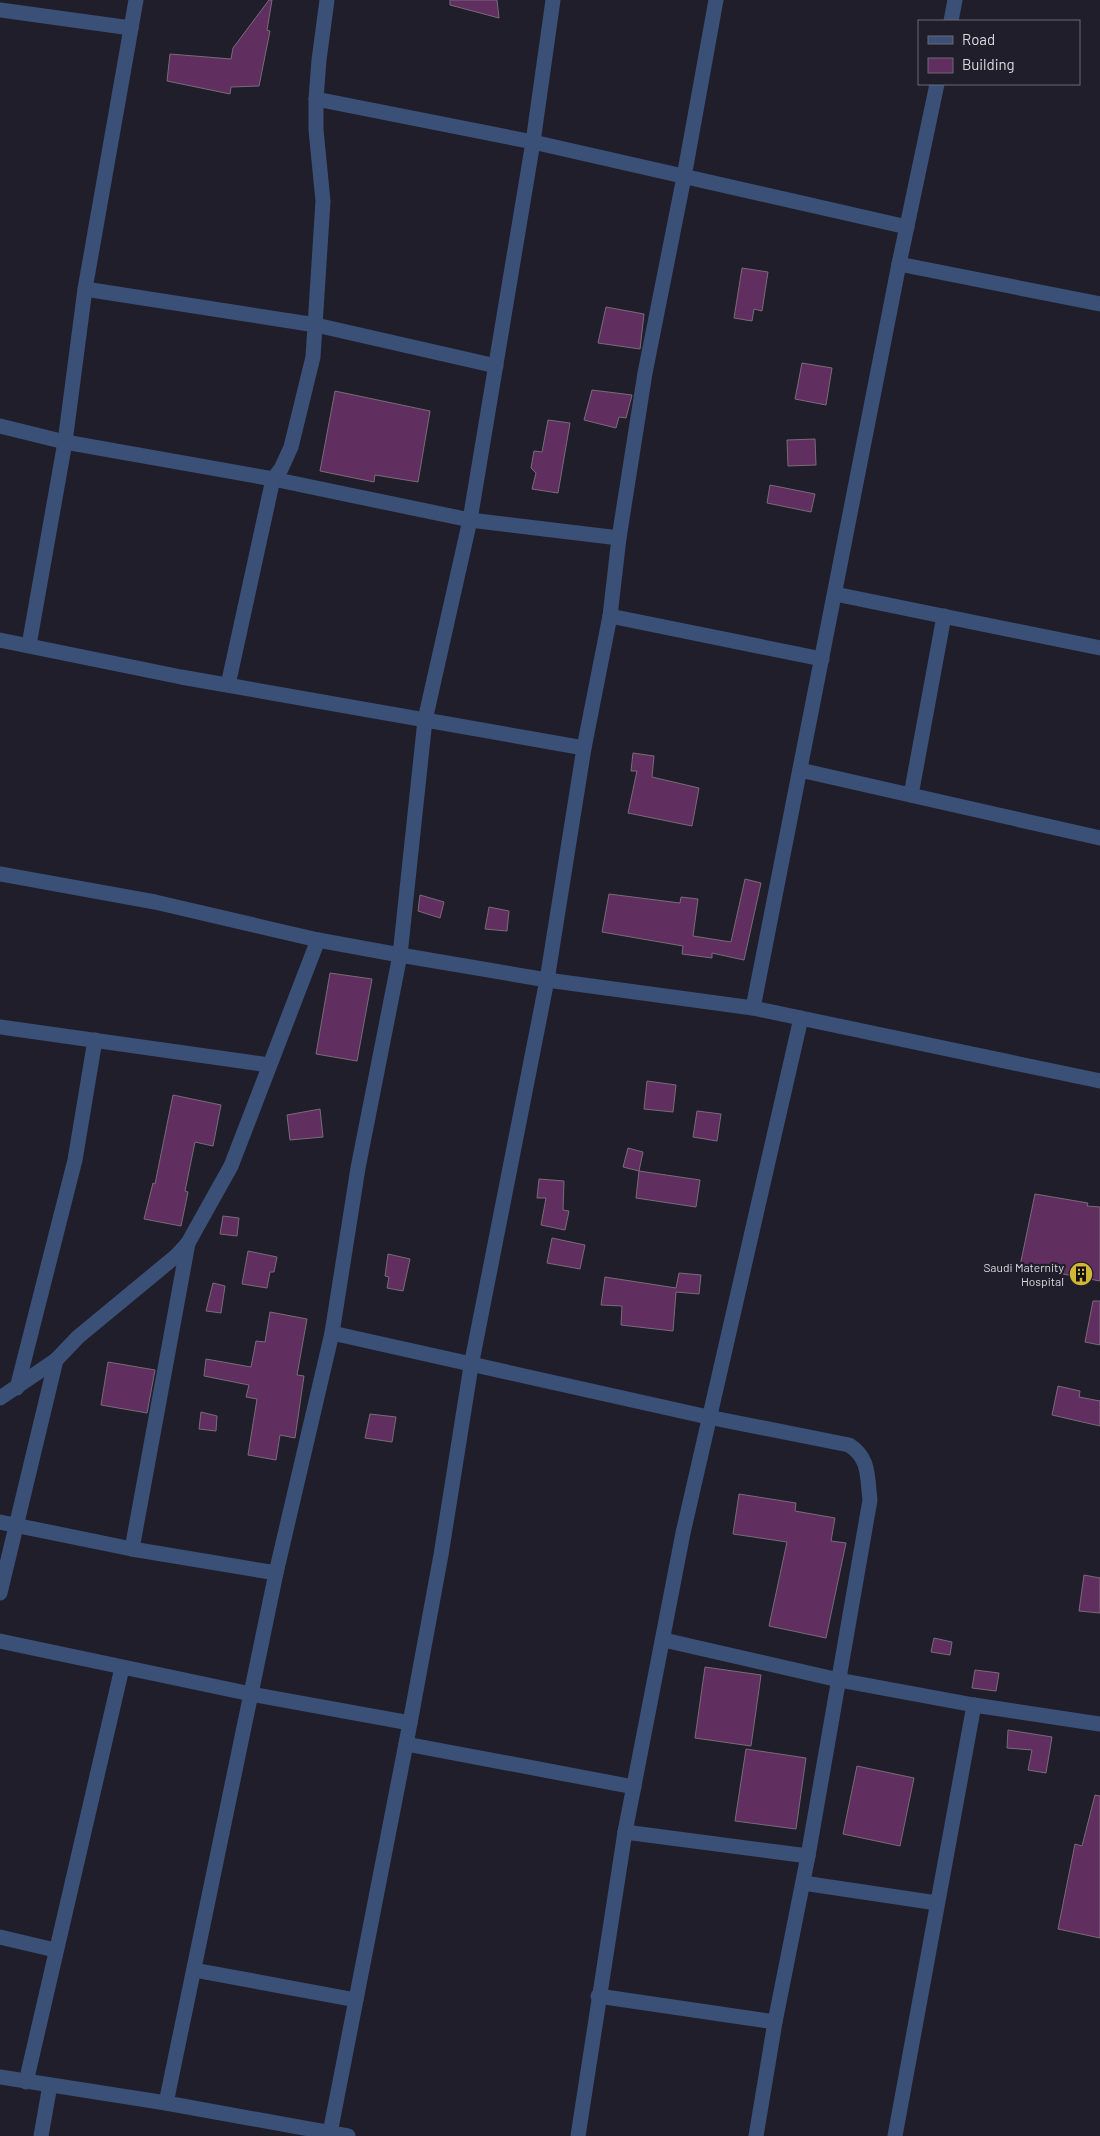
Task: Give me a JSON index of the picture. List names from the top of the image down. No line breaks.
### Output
{"places":{"building":["Saudi Maternity Hospital"]},"legend":["Road","Building"]}
